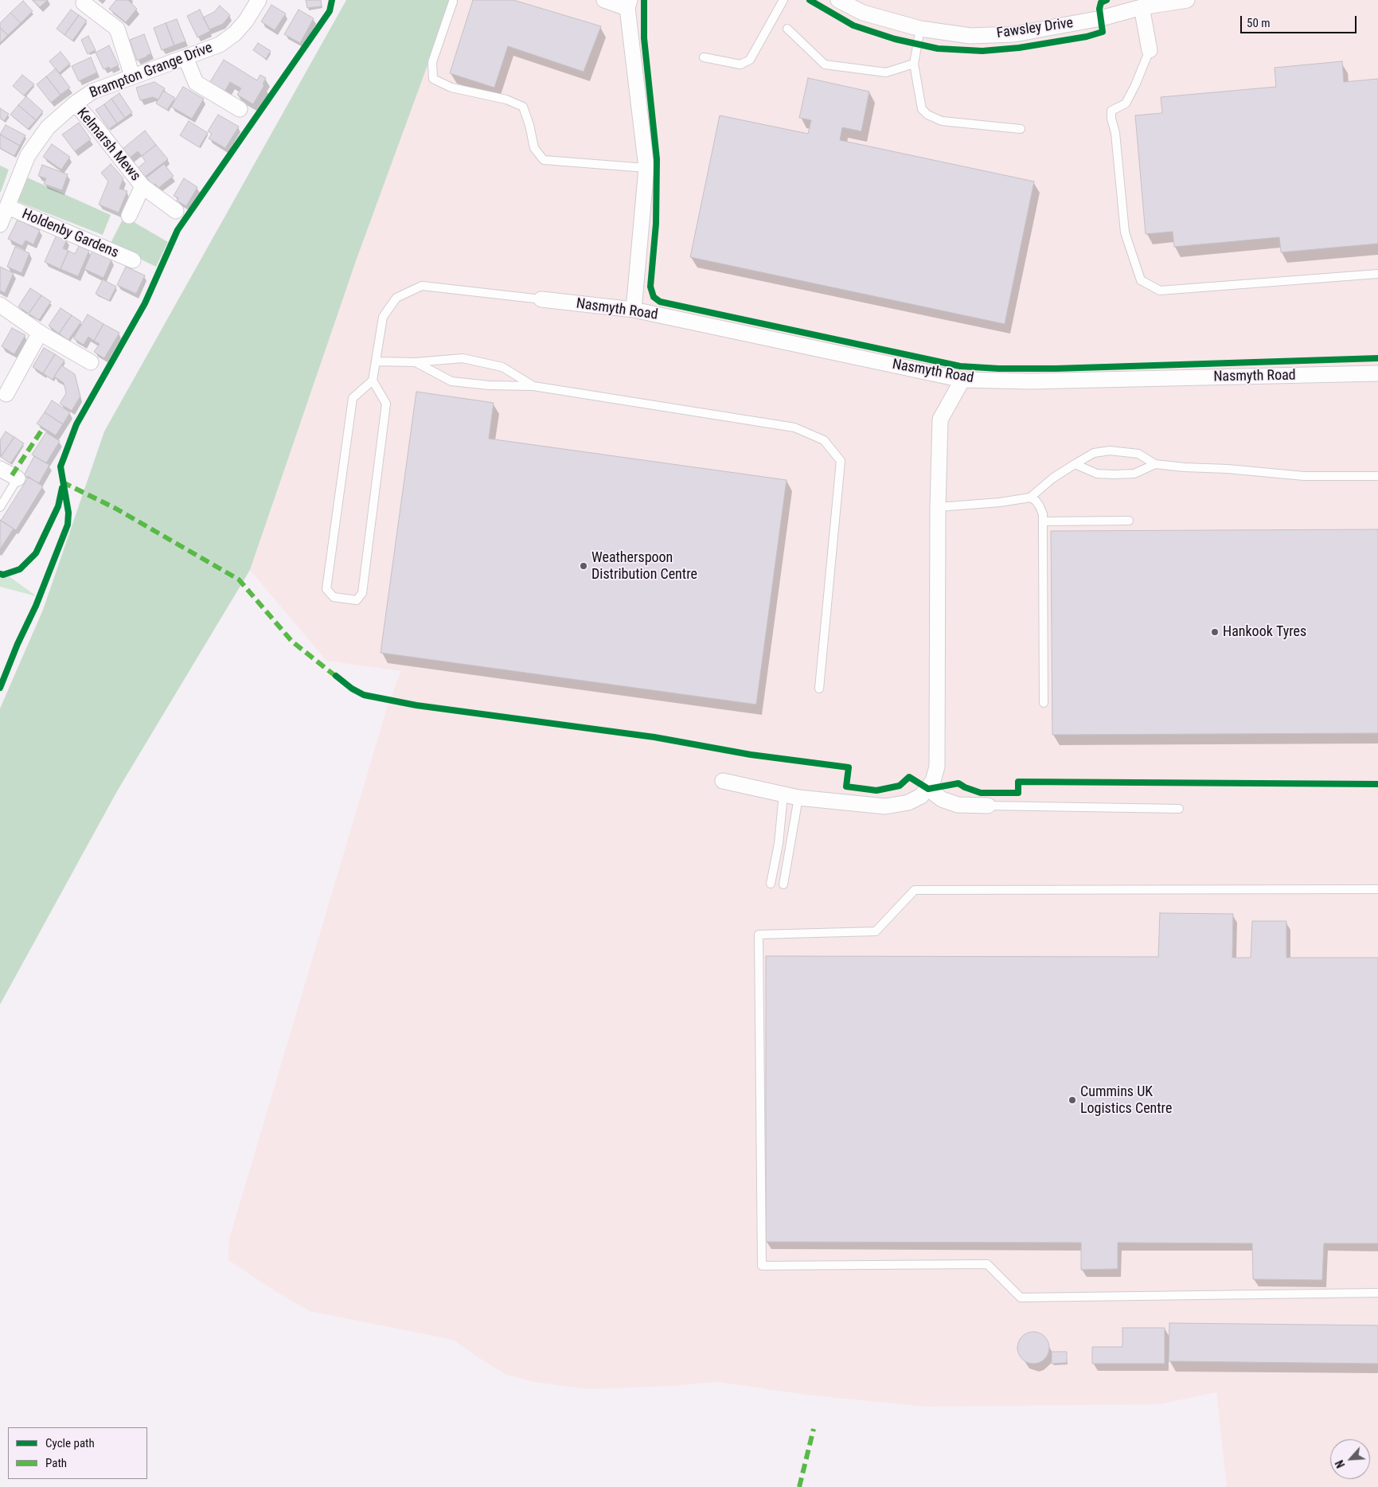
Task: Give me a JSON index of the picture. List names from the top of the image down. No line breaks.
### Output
{"streets":{"street":["Fawsley Drive","Brampton Grange Drive","Kelmarsh Mews","Holdenby Gardens","Nasmyth Road"]},"crossings":[["Brampton Grange Drive","Kelmarsh Mews"],["Brampton Grange Drive","Holdenby Gardens"]],"places":["Weatherspoon Distribution Centre","Hankook Tyres","Cummins UK Logistics Centre"],"legend":["Cycle path","Path"],"scale_bar":"50 m","north":"bottom left"}
